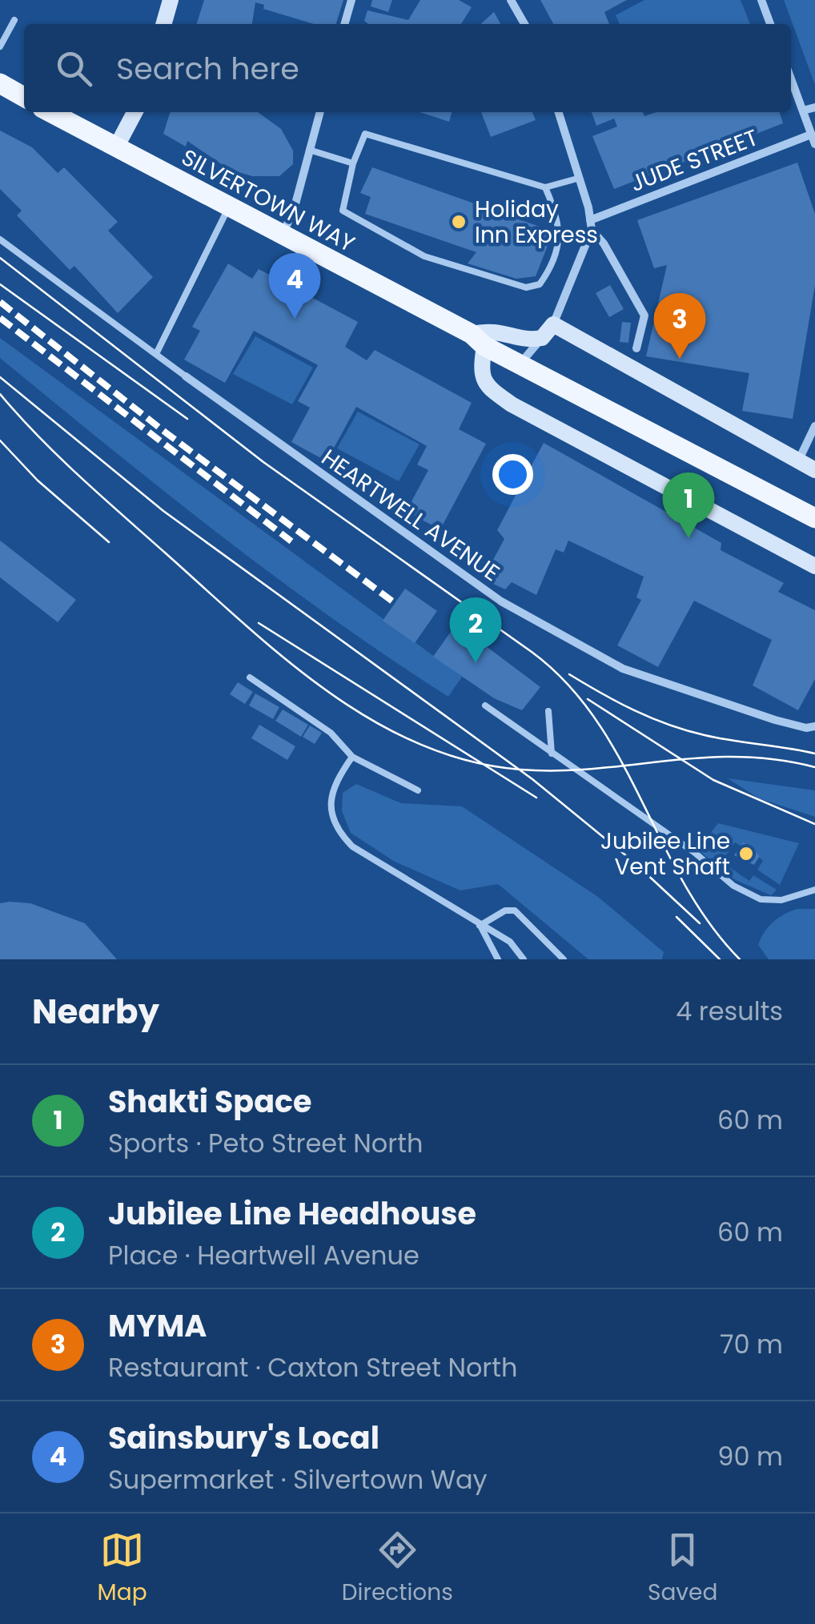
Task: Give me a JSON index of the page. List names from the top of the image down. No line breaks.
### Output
{"streets":{"main road":["SILVERTOWN WAY"],"street":["JUDE STREET","HEARTWELL AVENUE"]},"places":["Holiday Inn Express","Jubilee Line Vent Shaft"],"page":{"search":"Search here","pins":["4","3","1","2"],"heading":["Nearby","4 results"],"list":[{"mark":"1","name":"Shakti Space","note":"Sports · Peto Street North","value":"60 m"},{"mark":"2","name":"Jubilee Line Headhouse","note":"Place · Heartwell Avenue","value":"60 m"},{"mark":"3","name":"MYMA","note":"Restaurant · Caxton Street North","value":"70 m"},{"mark":"4","name":"Sainsbury's Local","note":"Supermarket · Silvertown Way","value":"90 m"}],"nav":["Map","Directions","Saved"]}}
